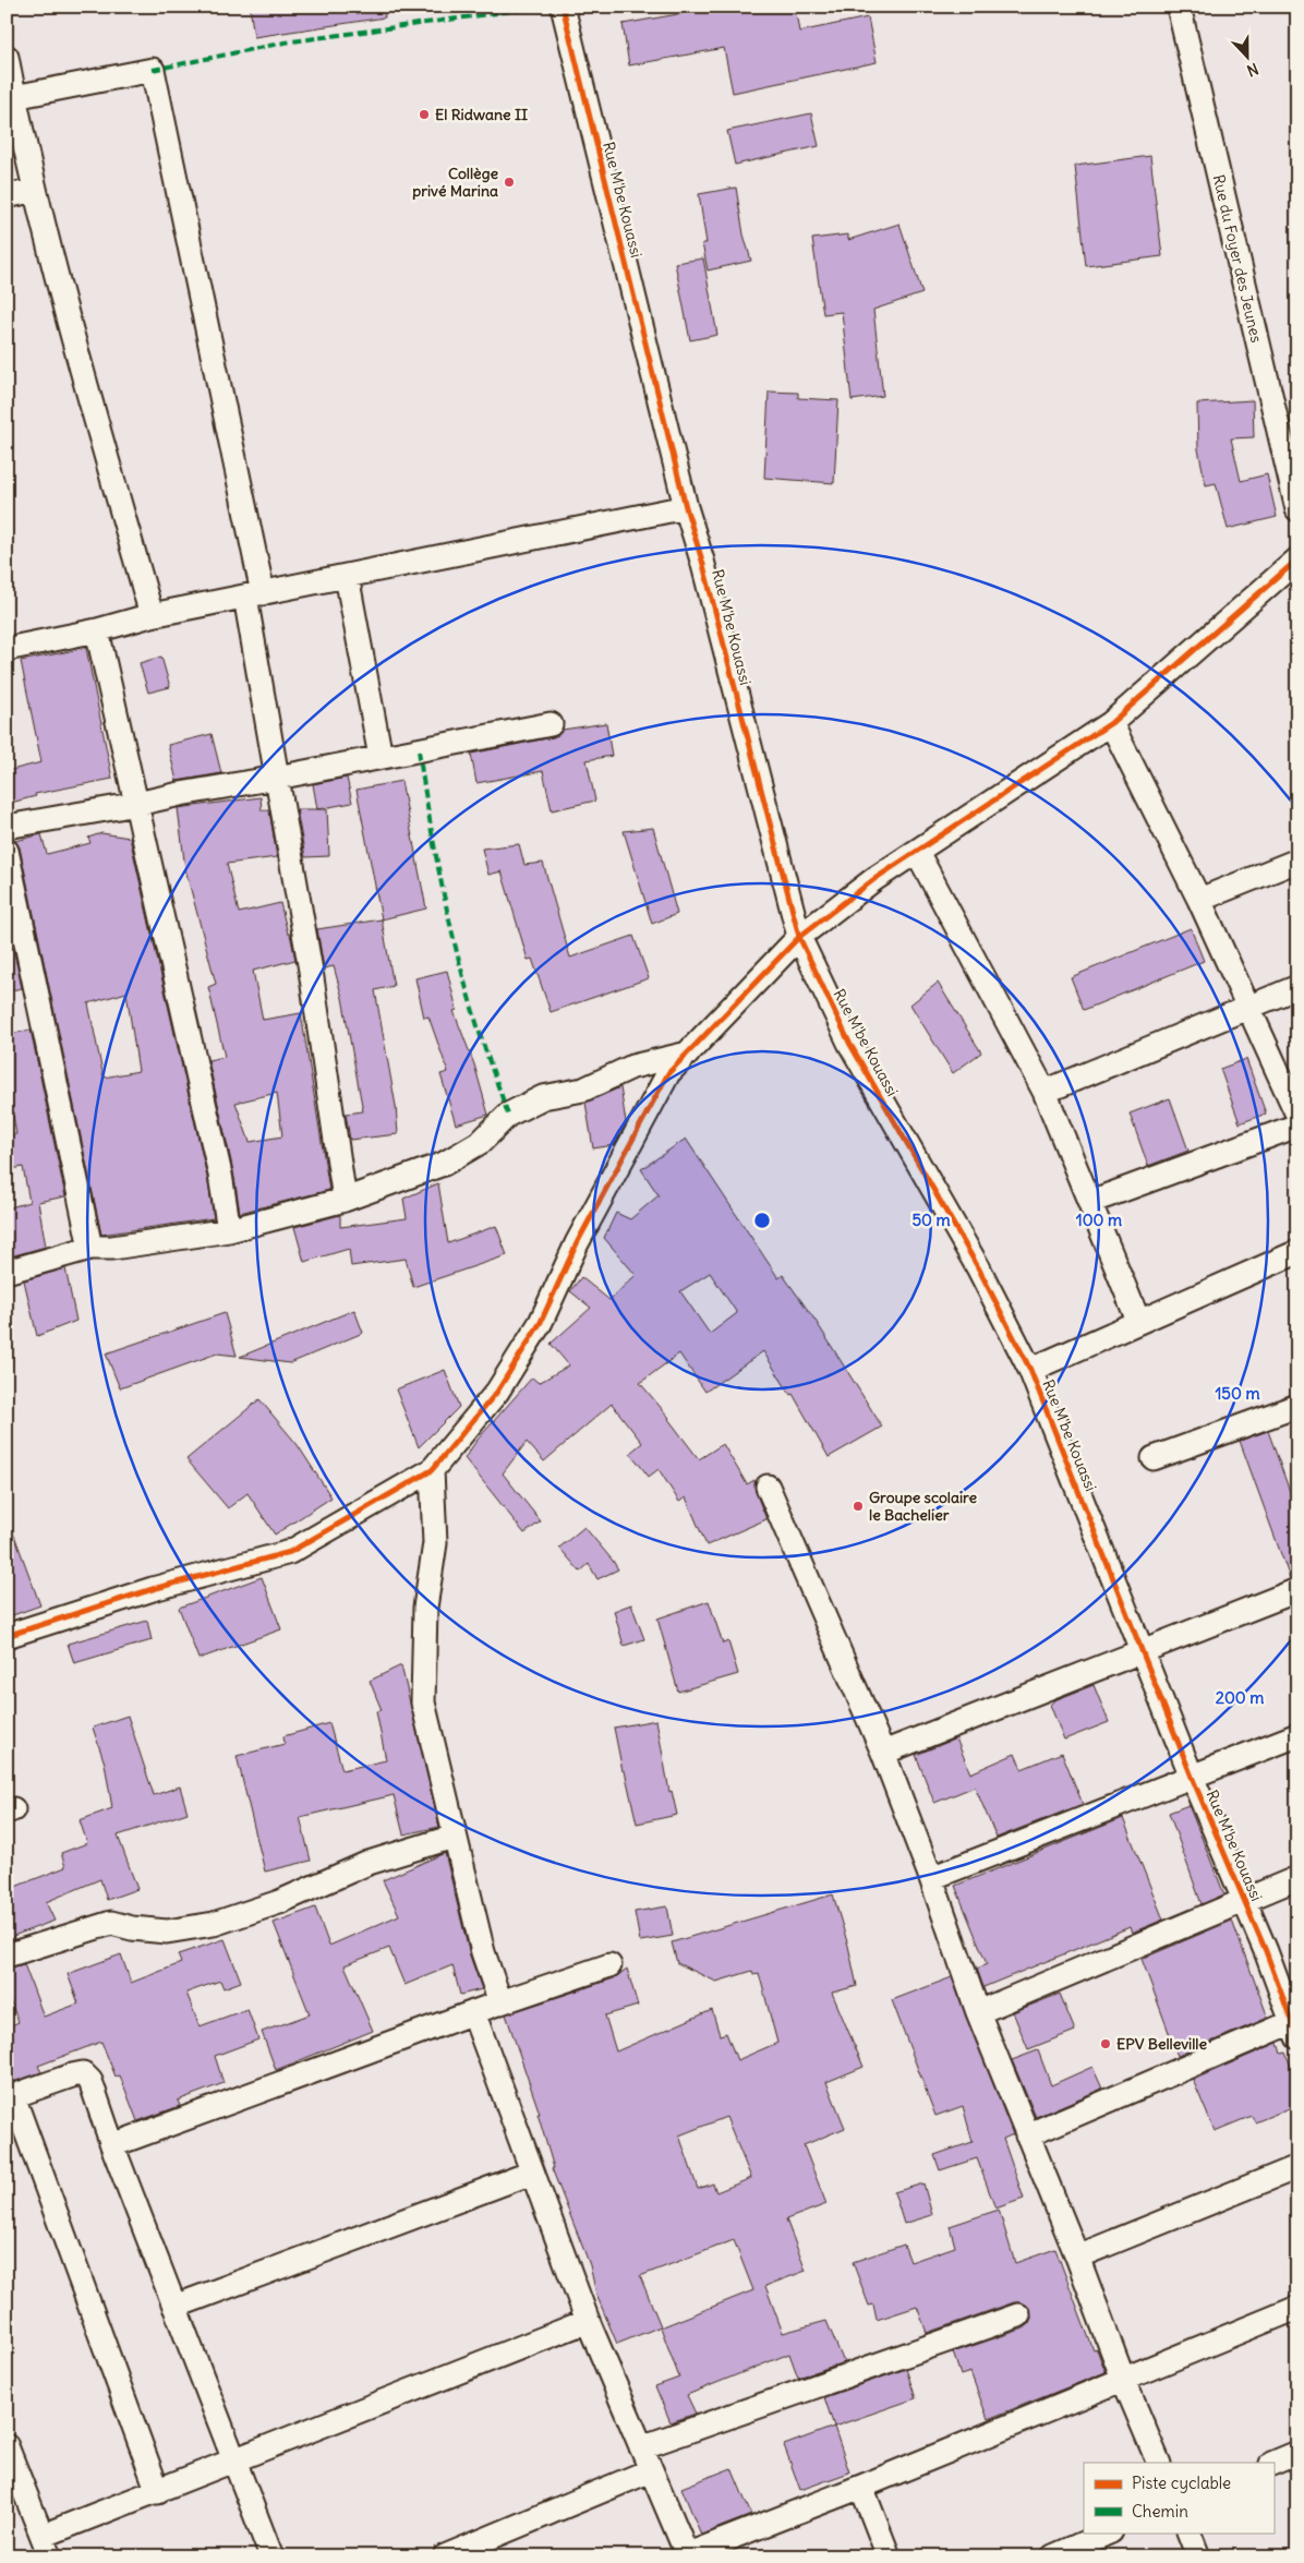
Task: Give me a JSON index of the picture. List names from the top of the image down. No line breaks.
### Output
{"streets":{"street":["Rue M'be Kouassi","Rue du Foyer des Jeunes"]},"places":["El Ridwane II","Collège privé Marina","Groupe scolaire le Bachelier","EPV Belleville"],"legend":["Piste cyclable","Chemin"],"north":"bottom","rings":["50 m","100 m","150 m","200 m"]}
